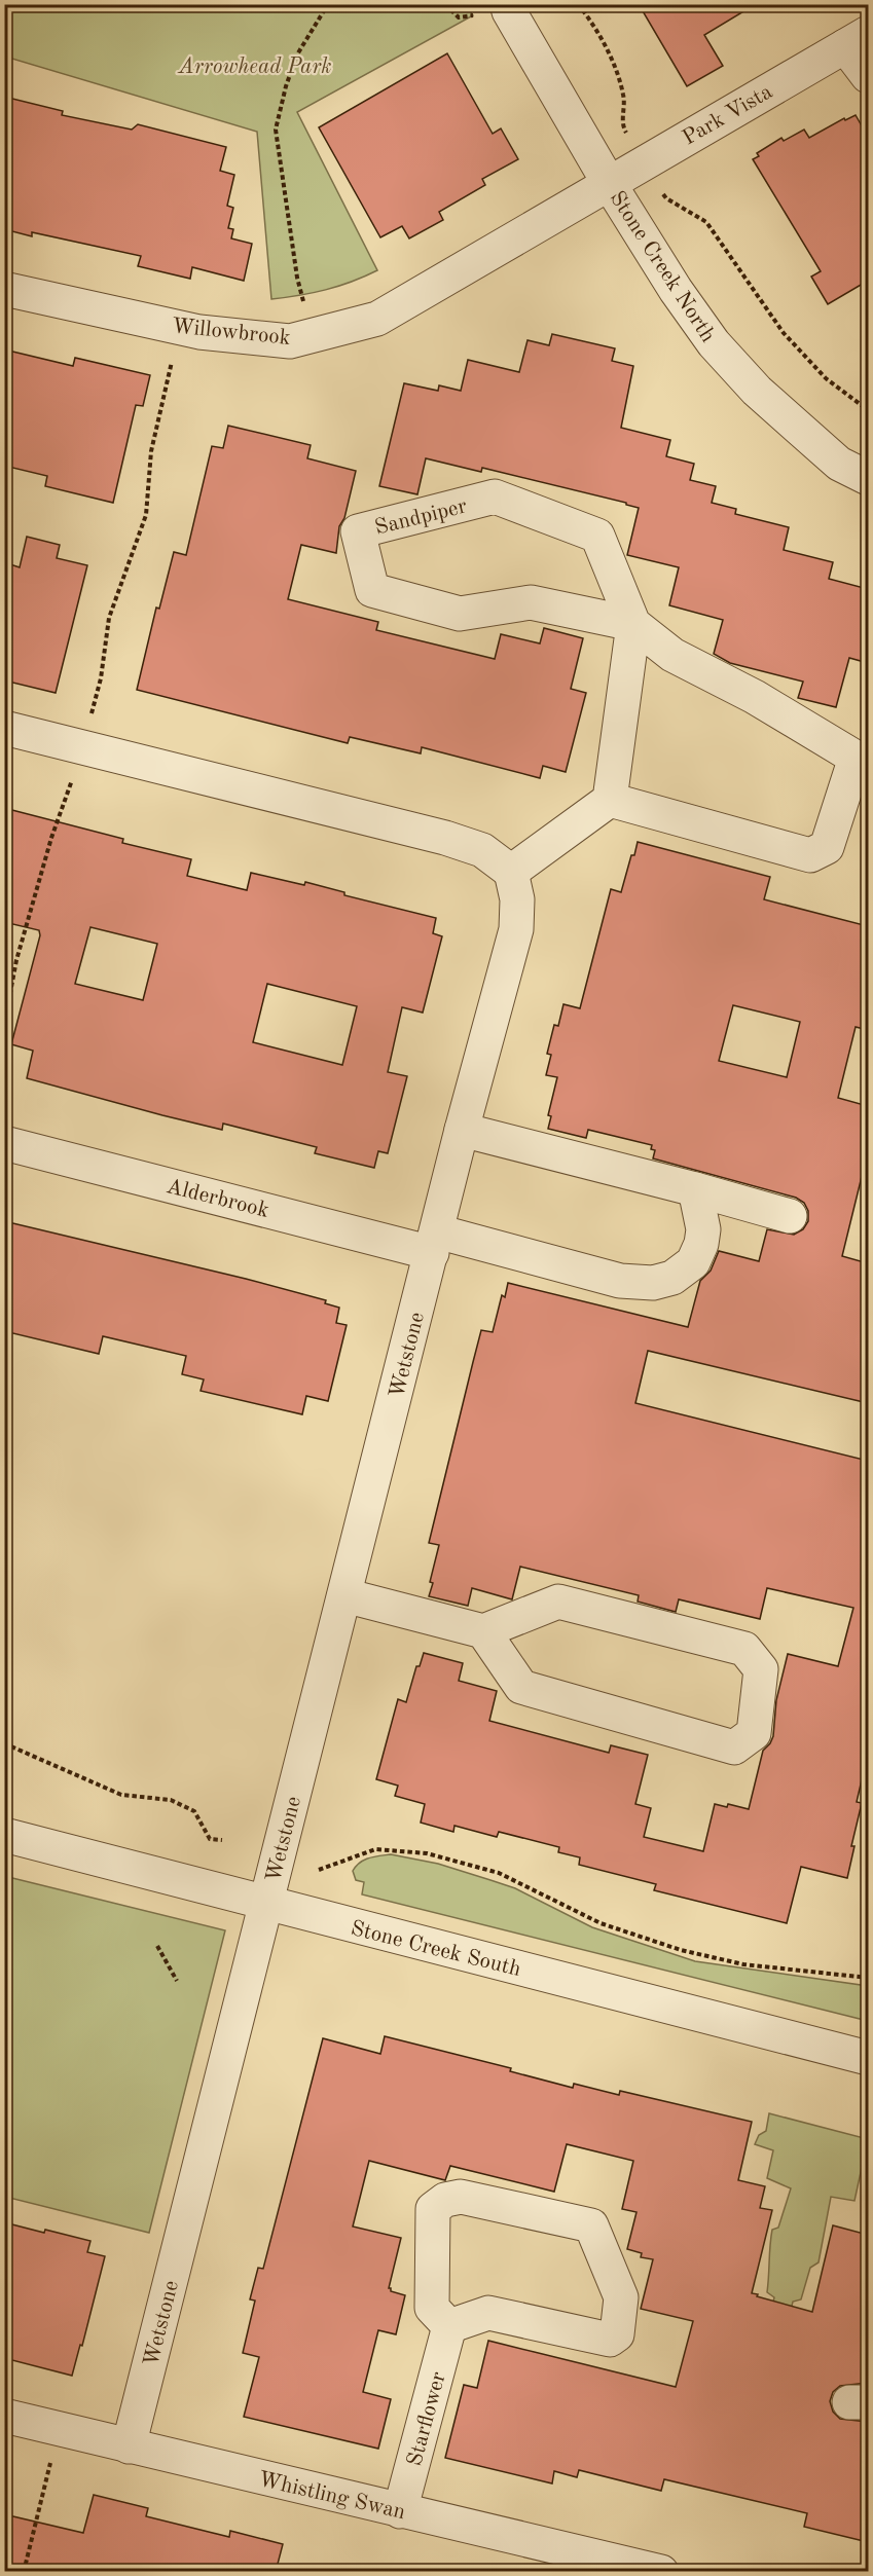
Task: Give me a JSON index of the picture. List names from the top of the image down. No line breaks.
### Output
{"streets":{"street":["Park Vista","Stone Creek North","Willowbrook","Sandpiper","Alderbrook","Wetstone","Stone Creek South","Starflower","Whistling Swan"]},"crossings":[["Park Vista","Stone Creek North"],["Park Vista","Willowbrook"],["Stone Creek North","Willowbrook"],["Alderbrook","Wetstone"],["Wetstone","Stone Creek South"],["Wetstone","Whistling Swan"],["Starflower","Whistling Swan"]],"parks":["Arrowhead Park"]}
